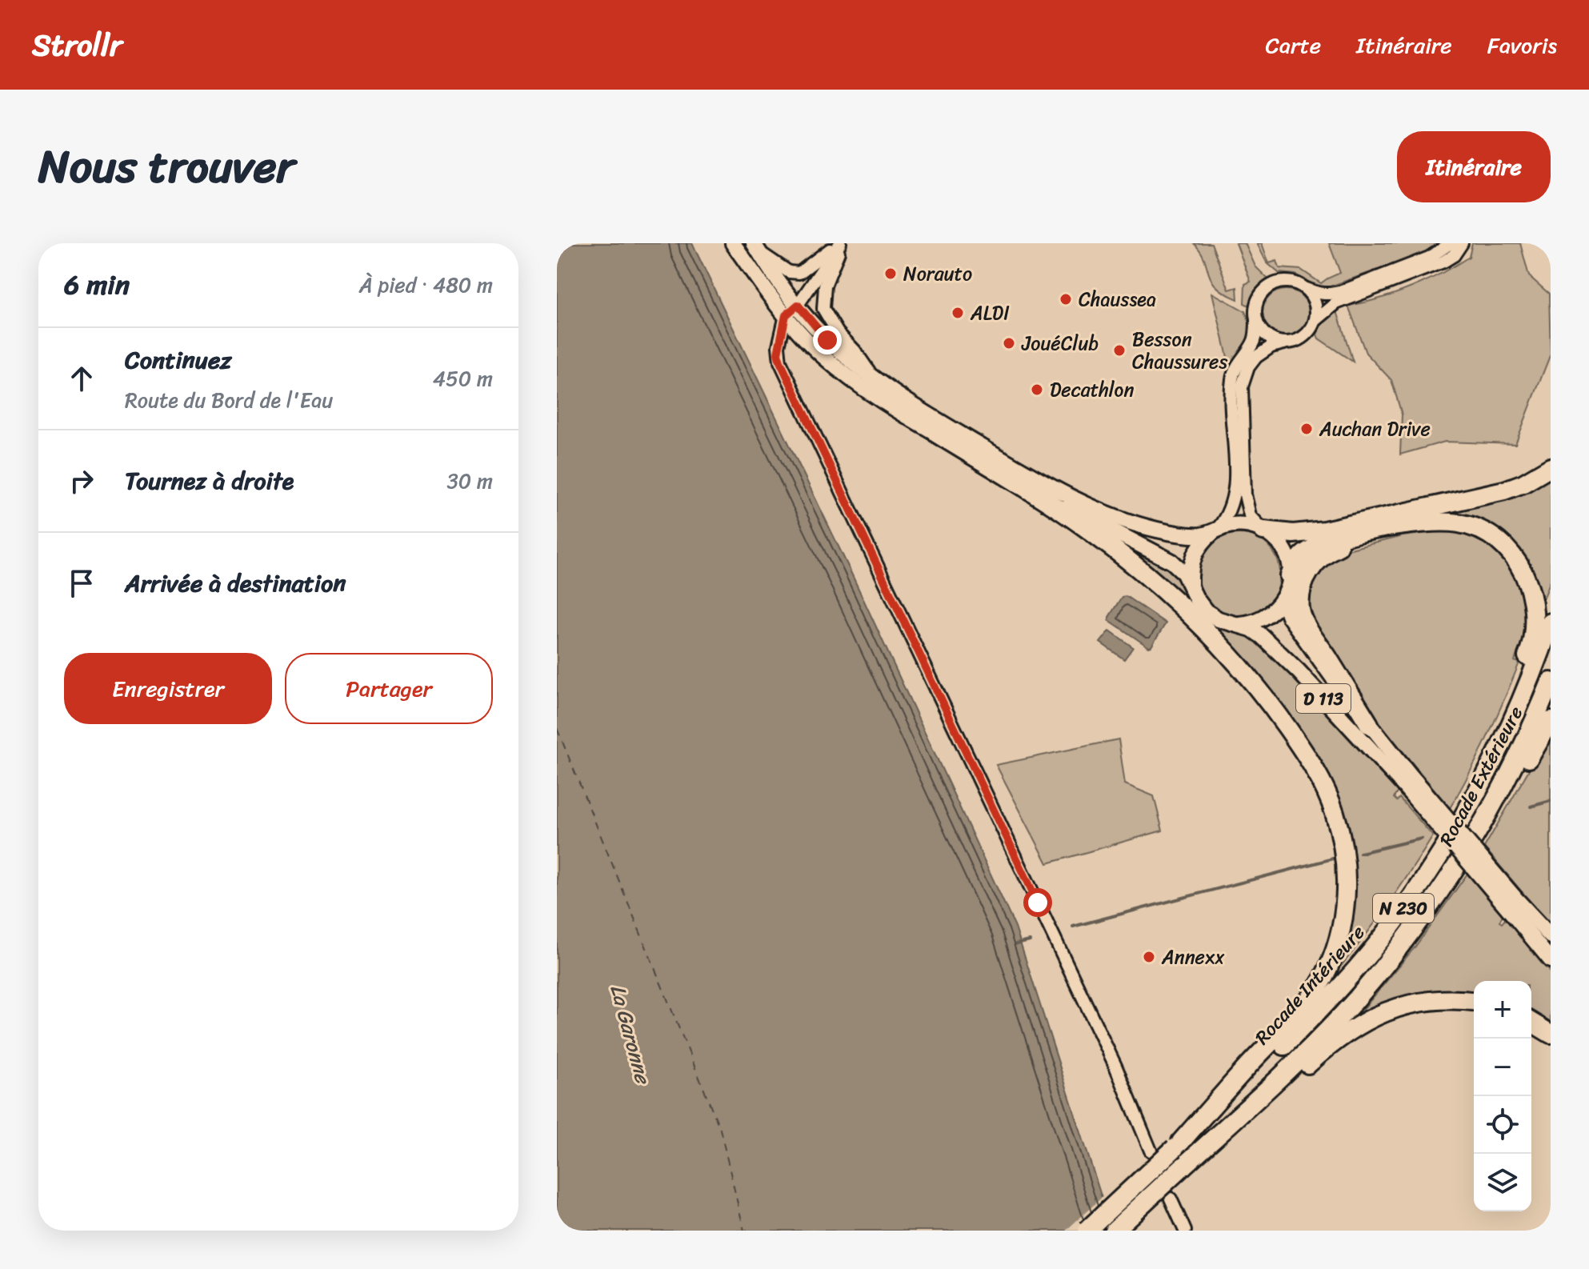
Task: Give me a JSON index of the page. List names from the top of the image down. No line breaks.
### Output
{"streets":{"highway":["Rocade Extérieure","N 230","Rocade Intérieure"],"main road":["D 113"]},"crossings":[["Rocade Extérieure","N 230"],["N 230","Rocade Intérieure"]],"water":["La Garonne"],"places":["Norauto","Chaussea","ALDI","JouéClub","Besson Chaussures","Decathlon","Auchan Drive","Annexx"],"page":{"header":"Strollr","nav":["Carte","Itinéraire","Favoris"],"title":"Nous trouver","buttons":["Itinéraire",["Enregistrer","Partager"]],"heading":["6 min","À pied · 480 m"],"list":[["Continuez","Route du Bord de l'Eau","450 m"],["Tournez à droite","30 m"],"Arrivée à destination"],"map_buttons":["+","−"]}}
